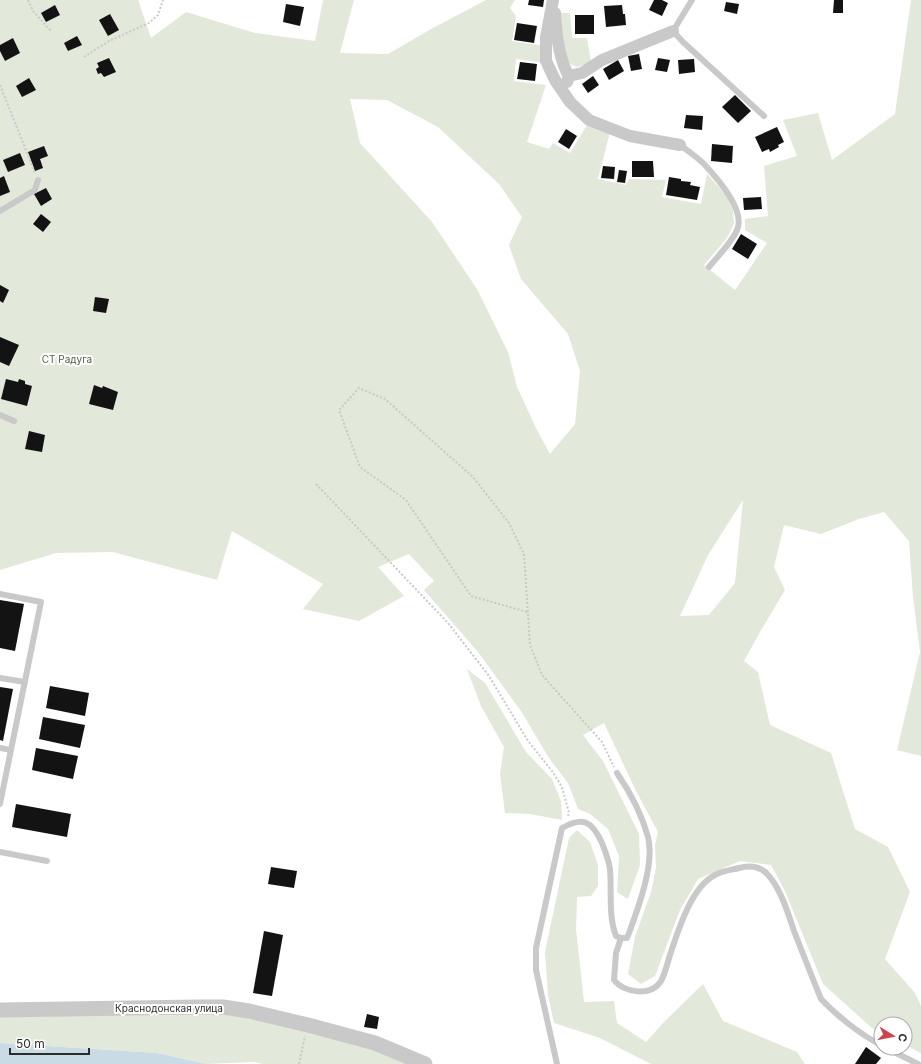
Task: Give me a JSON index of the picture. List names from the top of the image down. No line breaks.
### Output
{"streets":{"street":["Краснодонская улица"]},"parks":["СТ Радуга"],"scale_bar":"50 m","north":"right"}
